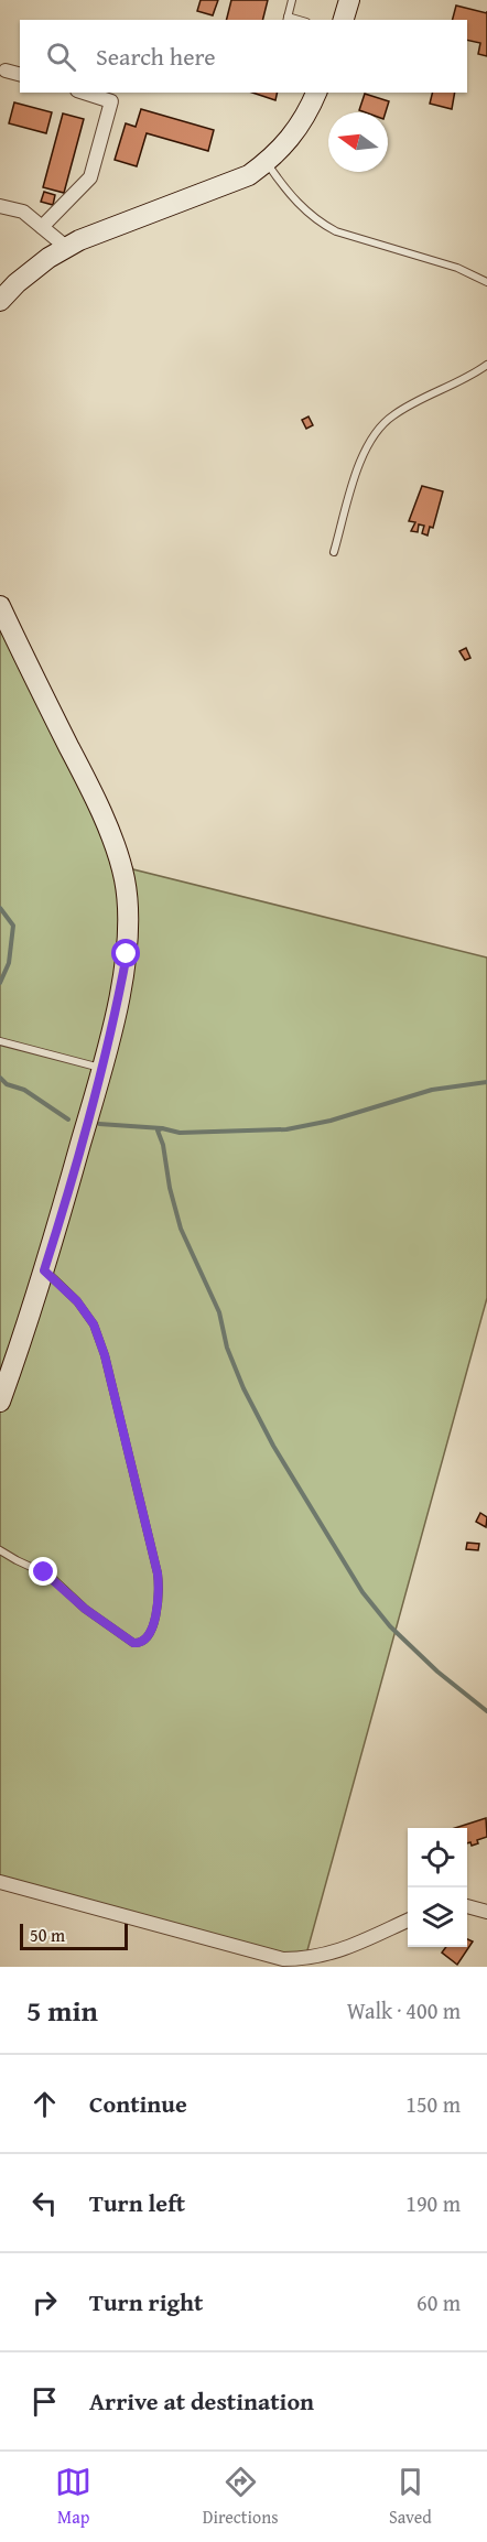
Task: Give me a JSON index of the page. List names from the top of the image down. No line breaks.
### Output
{"scale_bar":"50 m","north":"left","page":{"search":"Search here","scale":"50 m","heading":["5 min","Walk · 400 m"],"list":[["Continue","150 m"],["Turn left","190 m"],["Turn right","60 m"],"Arrive at destination"],"nav":["Map","Directions","Saved"]}}
